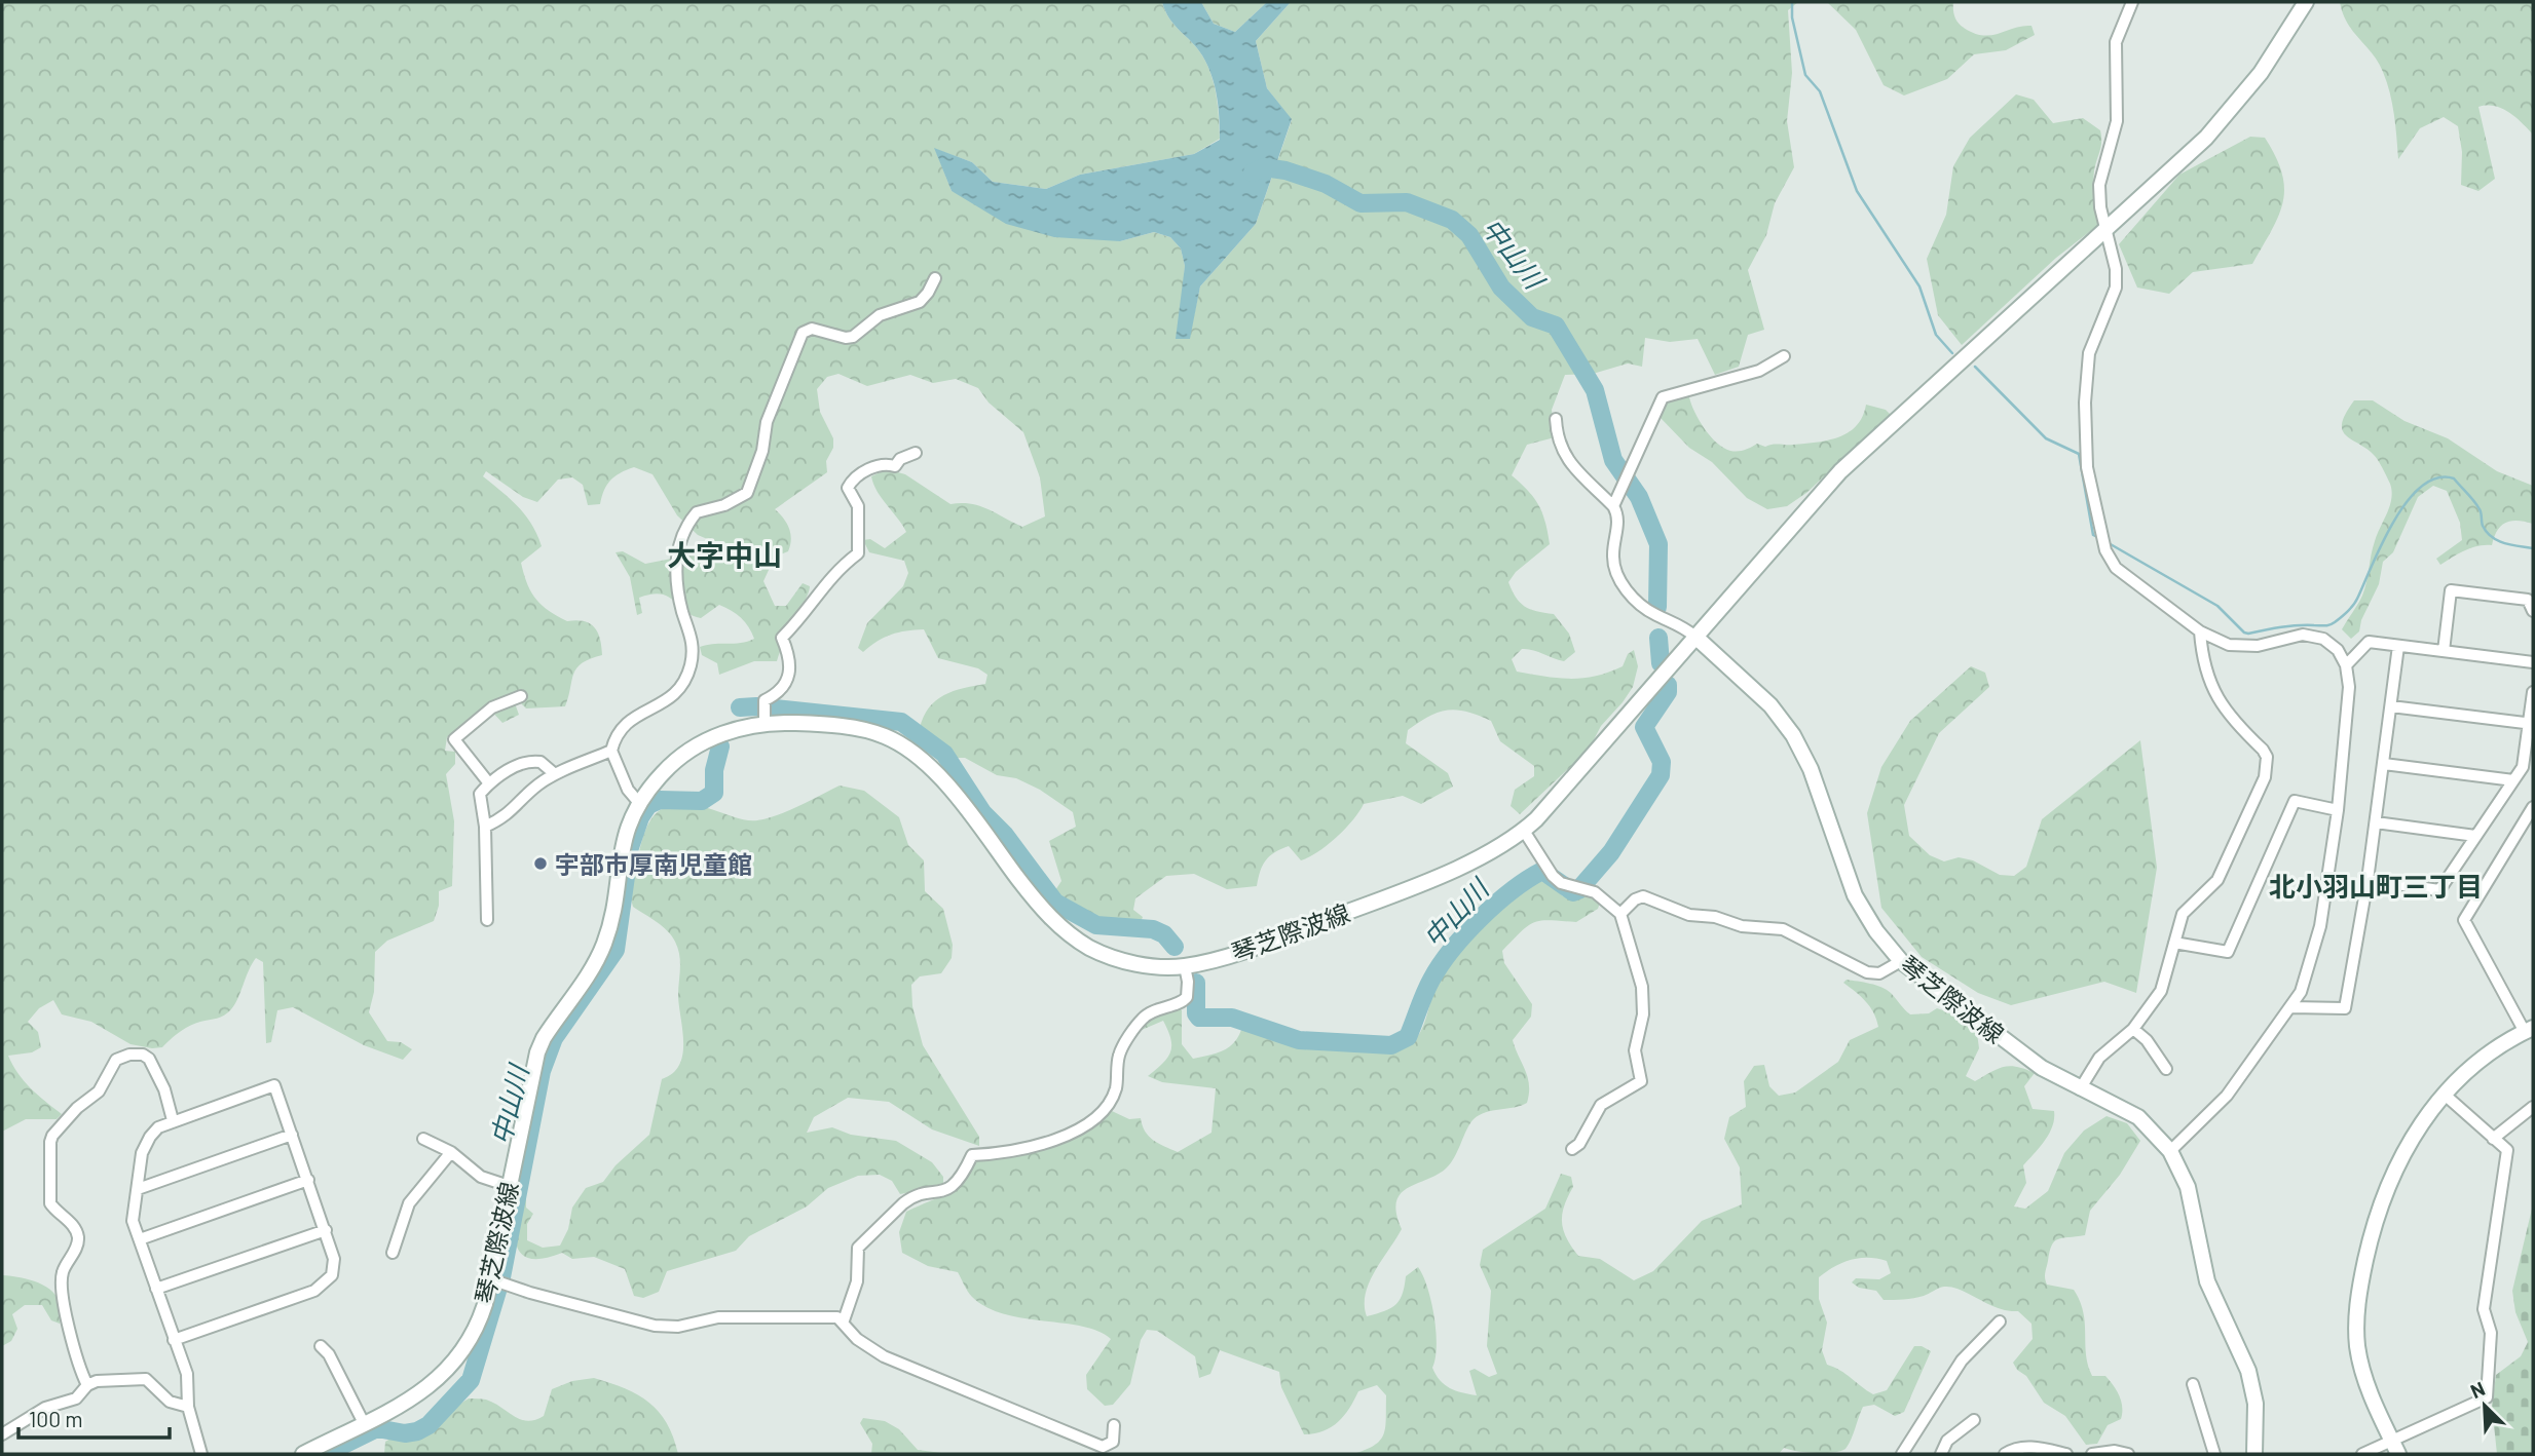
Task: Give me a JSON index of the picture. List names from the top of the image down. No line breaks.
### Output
{"streets":{"main road":["琴芝際波線"]},"districts":["大字中山","北小羽山町三丁目"],"water":["中山川"],"places":["宇部市厚南児童館"],"scale_bar":"100 m","north":"top left"}
